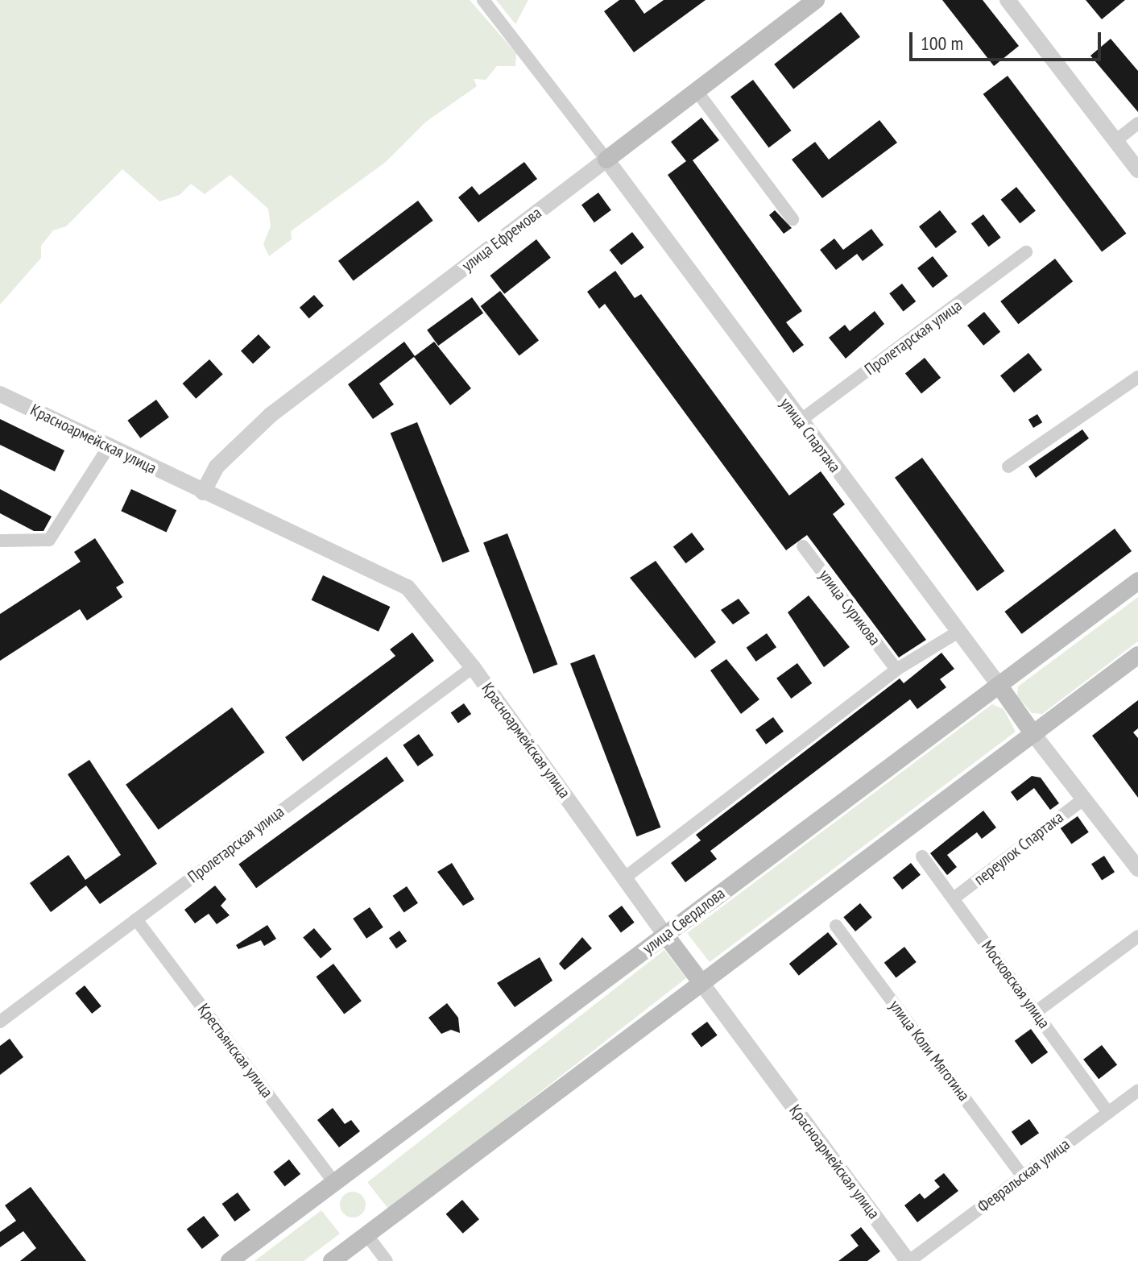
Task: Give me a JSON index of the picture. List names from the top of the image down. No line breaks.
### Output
{"streets":{"main road":["улица Ефремова","улица Спартака","Красноармейская улица","улица Свердлова"],"street":["Пролетарская улица","улица Сурикова","переулок Спартака","Московская улица","Крестьянская улица","улица Коли Мяготина","Февральская улица"]},"crossings":[["улица Ефремова","улица Спартака"],["улица Ефремова","Красноармейская улица"],["Пролетарская улица","улица Спартака"],["Пролетарская улица","Красноармейская улица"],["Пролетарская улица","Крестьянская улица"],["улица Спартака","переулок Спартака"],["улица Спартака","улица Свердлова"],["Красноармейская улица","улица Свердлова"],["Красноармейская улица","Февральская улица"],["переулок Спартака","Московская улица"],["улица Свердлова","Крестьянская улица"],["Московская улица","Февральская улица"],["улица Коли Мяготина","Февральская улица"]],"scale_bar":"100 m"}
